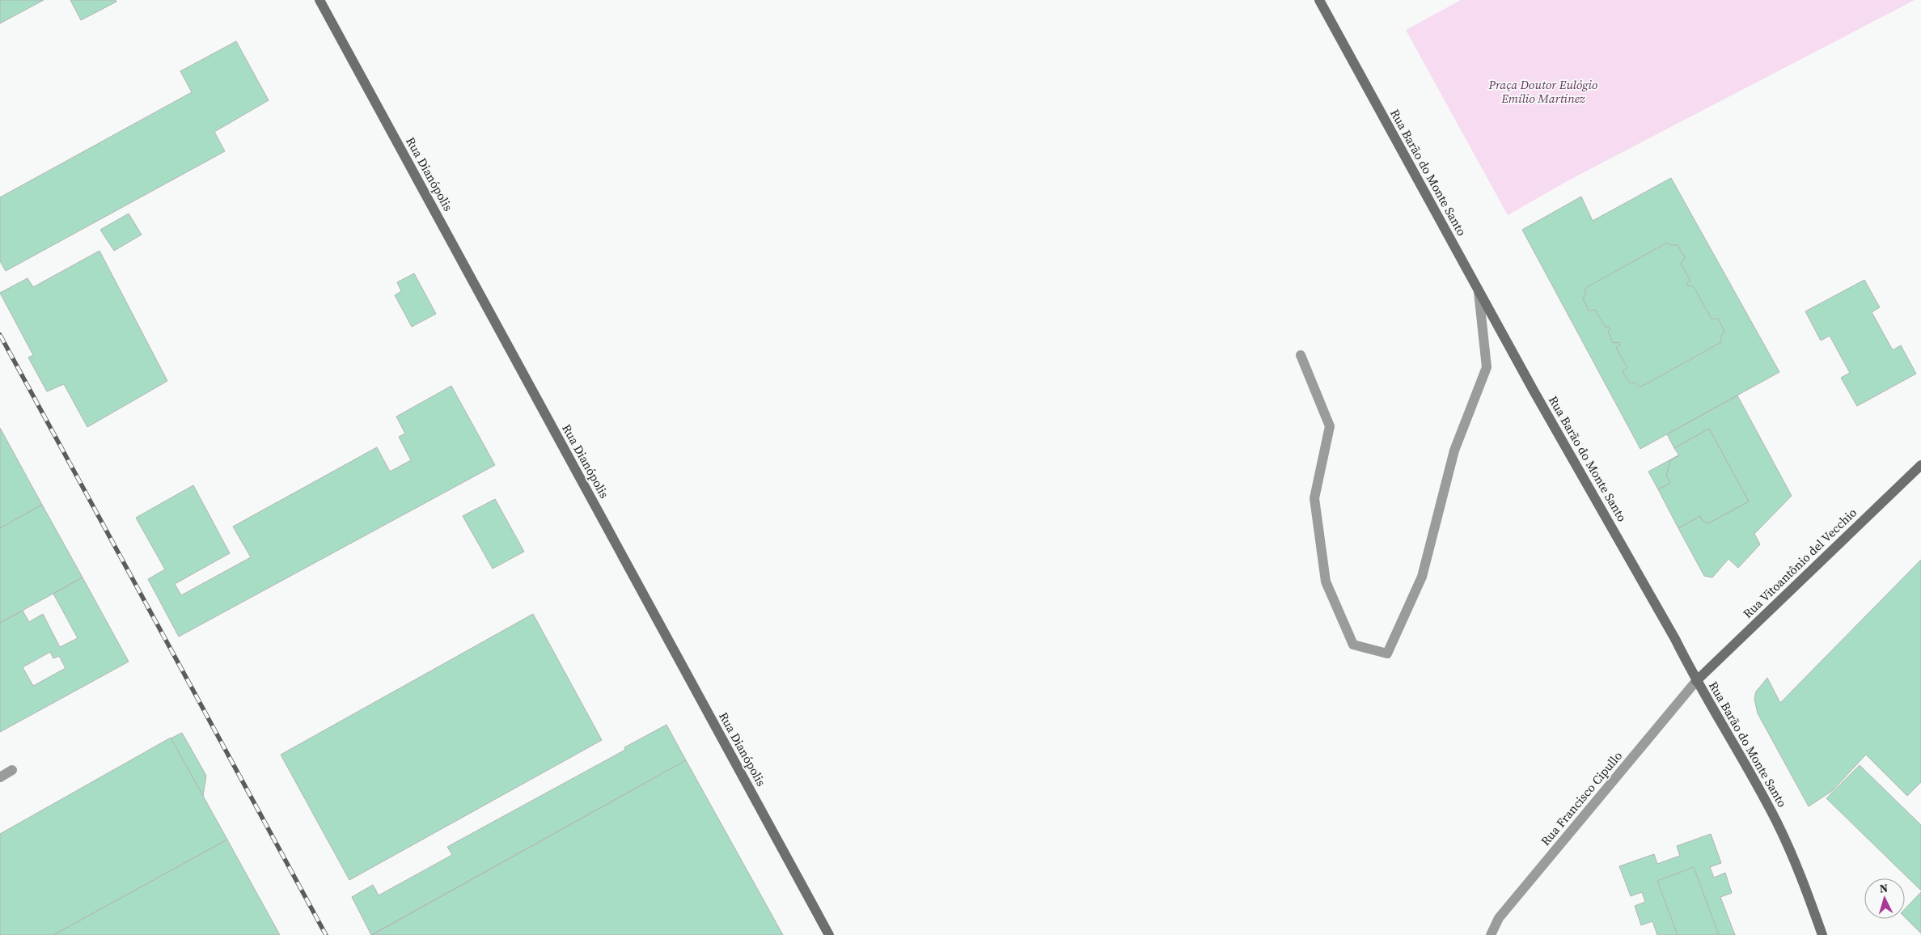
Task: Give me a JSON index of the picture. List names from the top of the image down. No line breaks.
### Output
{"streets":{"street":["Rua Barão do Monte Santo","Rua Dianópolis","Rua Vitoantônio del Vecchio","Rua Francisco Cipullo"]},"crossings":[["Rua Barão do Monte Santo","Rua Vitoantônio del Vecchio"],["Rua Barão do Monte Santo","Rua Francisco Cipullo"],["Rua Vitoantônio del Vecchio","Rua Francisco Cipullo"]],"parks":["Praça Doutor Eulógio Emílio Martinez"],"north":"top"}
